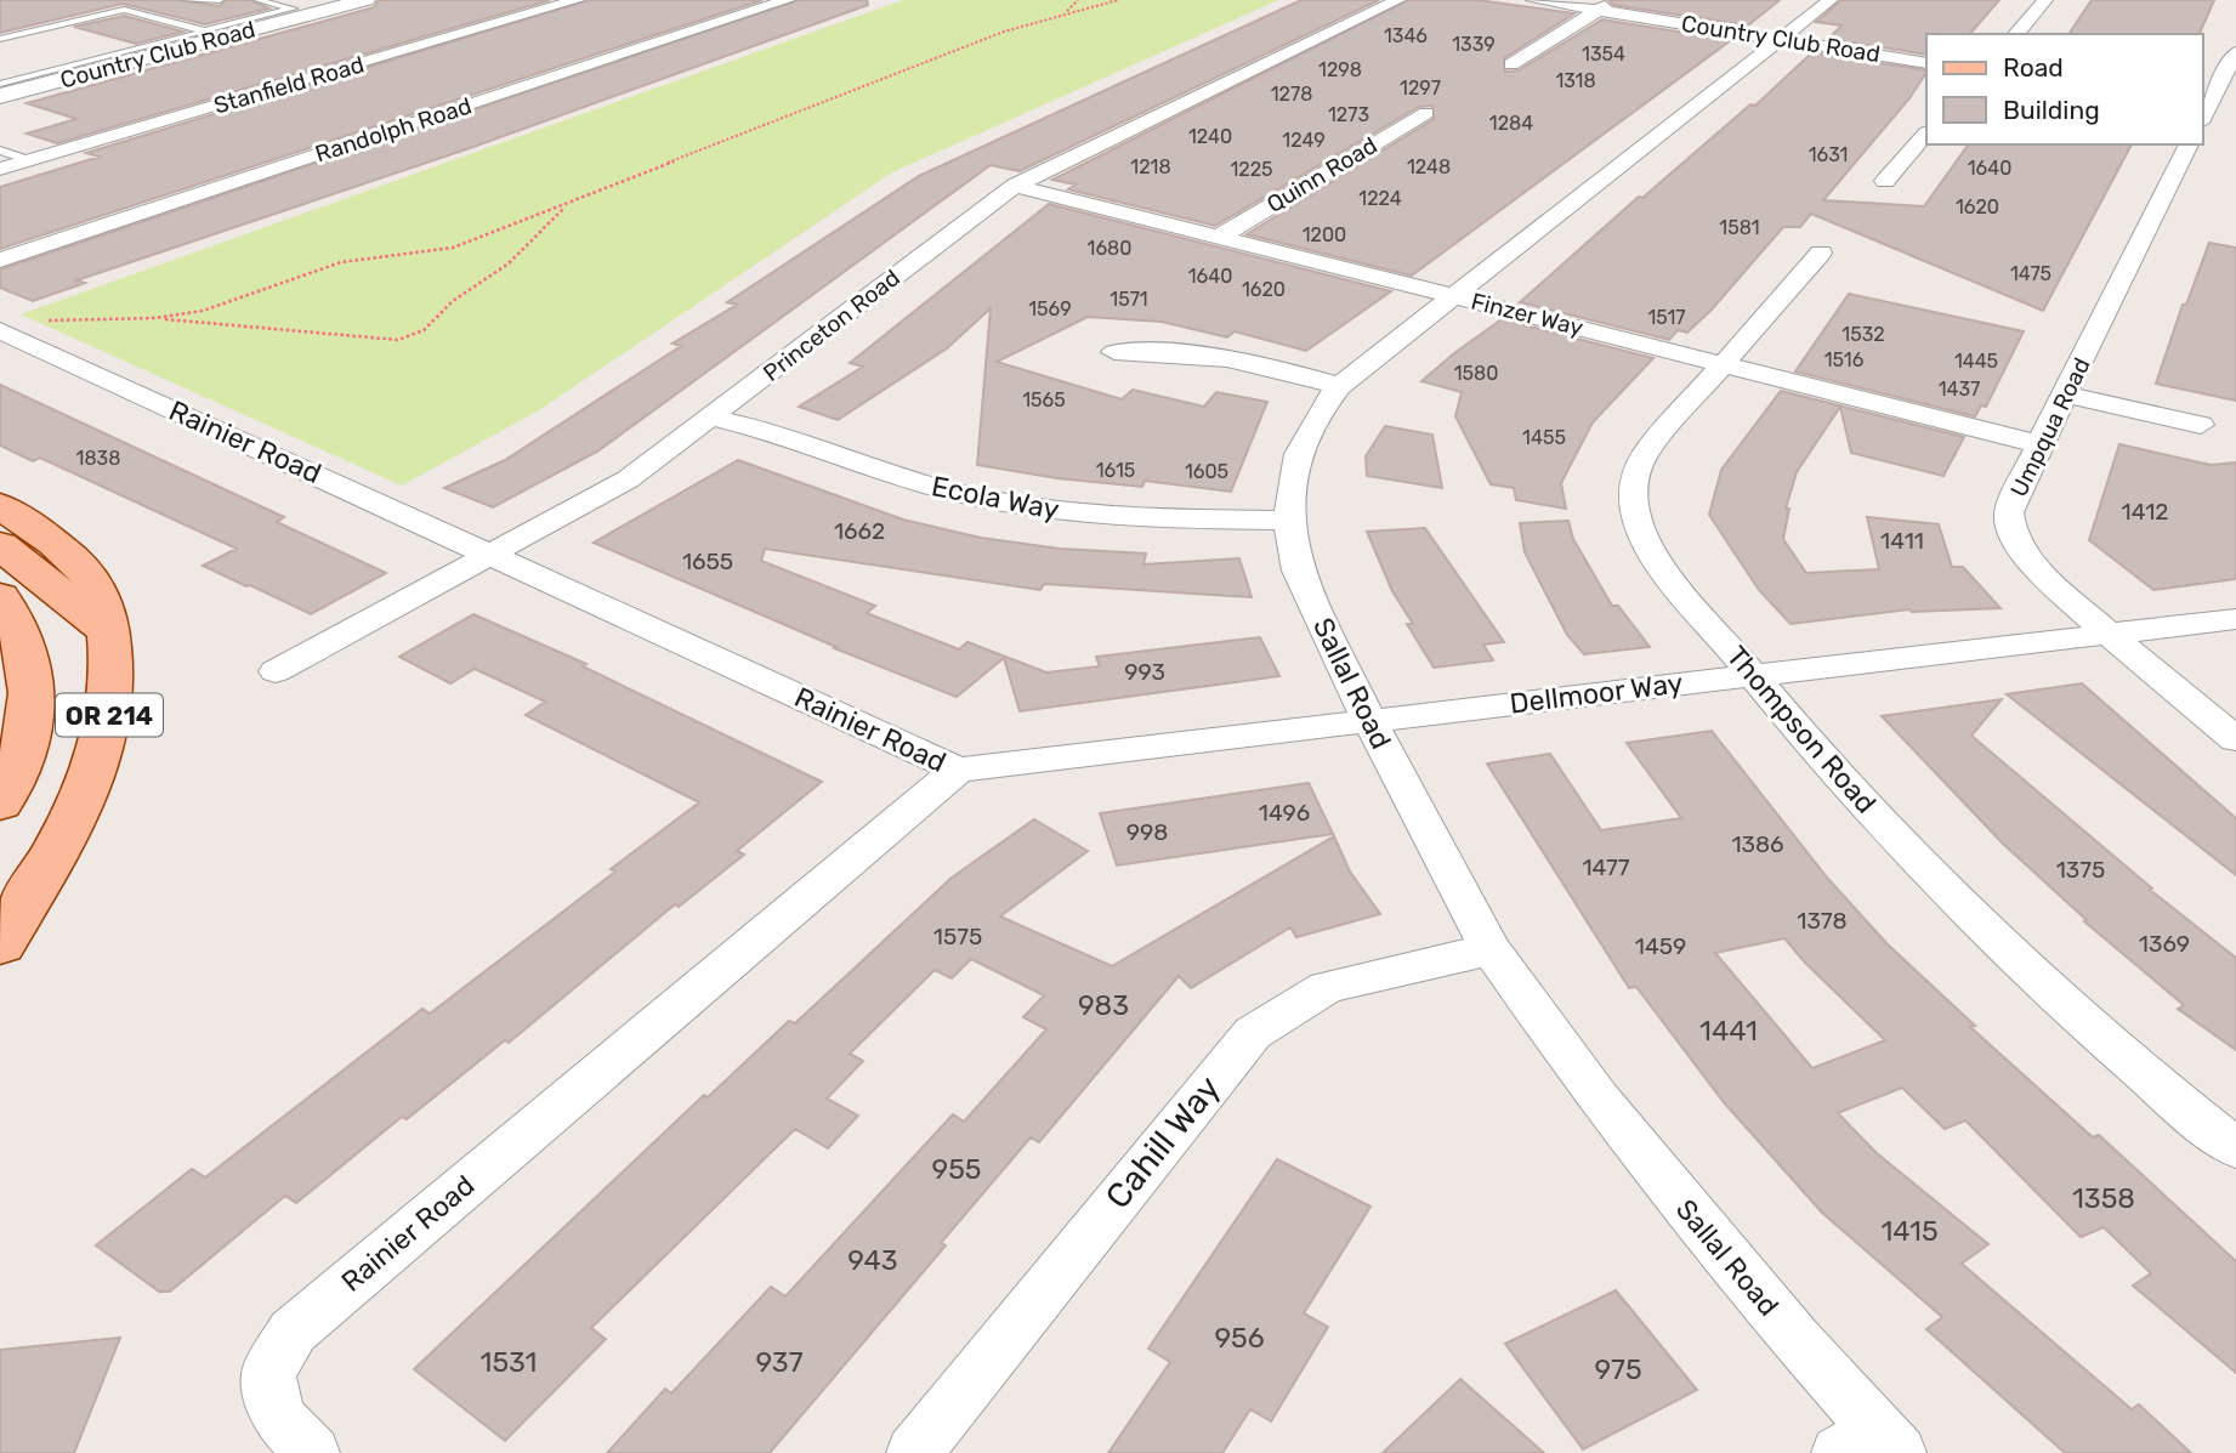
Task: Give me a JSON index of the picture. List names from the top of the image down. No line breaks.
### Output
{"streets":{"main road":["OR 214"],"street":["Country Club Road","Stanfield Road","Randolph Road","Quinn Road","Finzer Way","Princeton Road","Umpqua Road","Rainier Road","Ecola Way","Sallal Road","Dellmoor Way","Thompson Road","Cahill Way"]},"crossings":[["Country Club Road","Sallal Road"],["Quinn Road","Finzer Way"],["Finzer Way","Princeton Road"],["Finzer Way","Umpqua Road"],["Finzer Way","Sallal Road"],["Finzer Way","Thompson Road"],["Princeton Road","Rainier Road"],["Princeton Road","Ecola Way"],["Umpqua Road","Dellmoor Way"],["Rainier Road","Dellmoor Way"],["Ecola Way","Sallal Road"],["Sallal Road","Dellmoor Way"],["Sallal Road","Cahill Way"],["Dellmoor Way","Thompson Road"]],"house_numbers":["1346","1339","1354","1298","1318","1297","1278","1273","1284","1240","1249","1631","1218","1248","1640","1225","1224","1620","1581","1200","1680","1475","1640","1620","1571","1569","1517","1532","1516","1445","1580","1437","1565","1455","1838","1615","1605","1412","1662","1411","1655","993","1496","998","1386","1477","1375","1378","1575","1369","1459","983","1441","955","1358","1415","943","956","1531","937","975"],"legend":["Road","Building"]}
